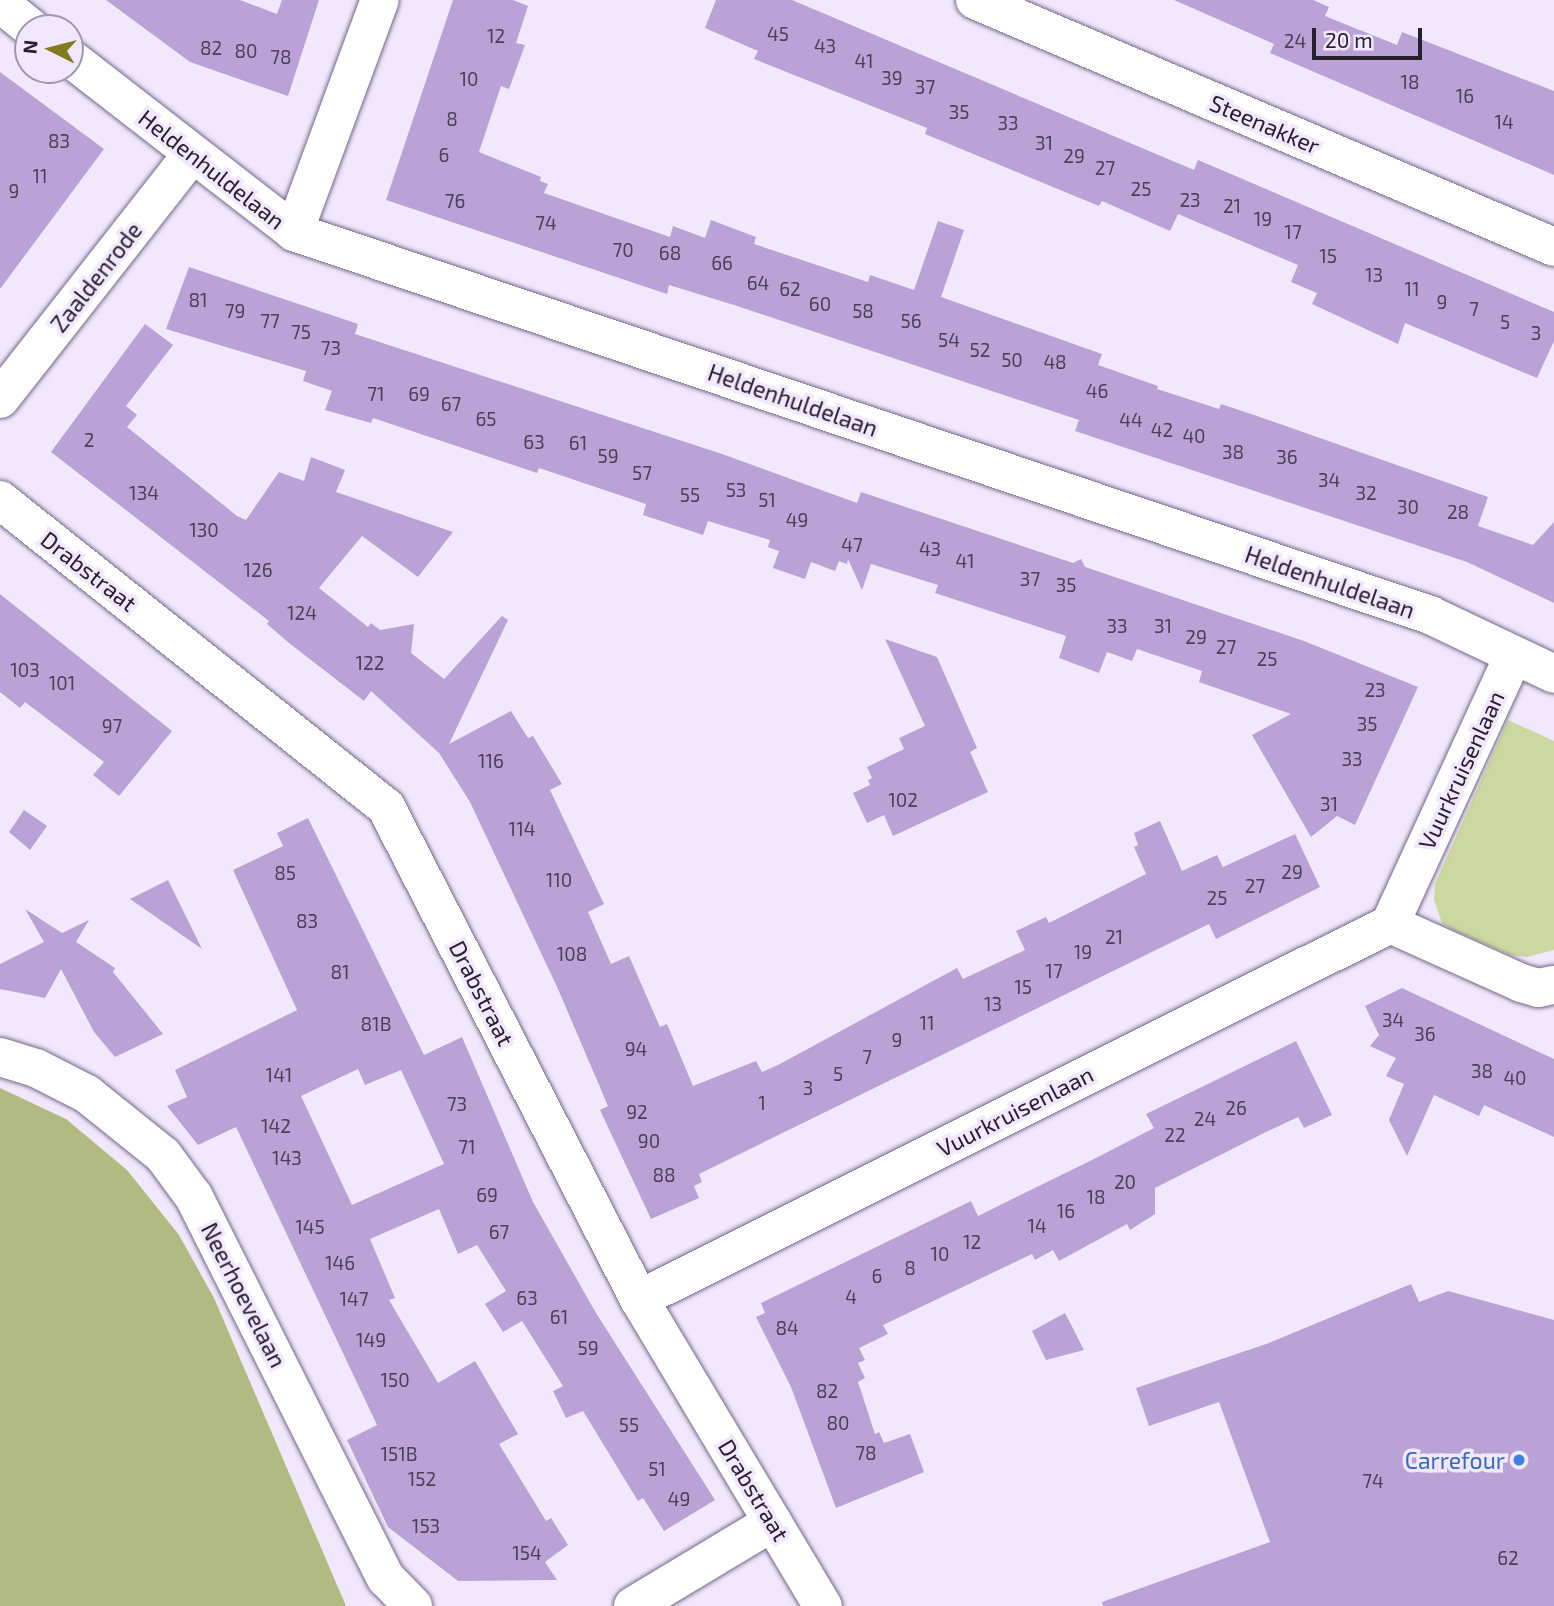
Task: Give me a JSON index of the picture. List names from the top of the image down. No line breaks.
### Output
{"streets":{"street":["Steenakker","Heldenhuldelaan","Zaaldenrode","Drabstraat","Vuurkruisenlaan","Neerhoevelaan"]},"crossings":[["Heldenhuldelaan","Zaaldenrode"],["Heldenhuldelaan","Vuurkruisenlaan"],["Drabstraat","Vuurkruisenlaan"]],"places":["Carrefour"],"house_numbers":["45","12","24","43","82","80","78","41","39","10","18","37","16","35","8","14","33","83","31","6","29","27","11","25","9","23","76","21","19","74","17","70","68","15","66","13","64","62","11","81","9","60","7","79","58","77","56","5","75","3","54","73","52","50","48","46","71","69","67","65","44","42","40","2","63","61","38","59","36","57","34","53","134","32","55","51","30","28","49","130","47","43","41","126","37","35","124","33","31","29","27","25","122","103","101","23","35","97","33","116","102","31","114","29","85","110","27","25","83","21","19","108","17","81","15","13","34","11","81B","36","9","94","7","38","5","141","40","3","1","73","26","92","24","142","22","90","71","143","88","20","69","18","16","14","145","67","12","10","146","8","6","4","63","147","61","84","149","59","150","82","80","55","78","151B","51","152","74","49","153","154","62"],"scale_bar":"20 m","north":"left"}
